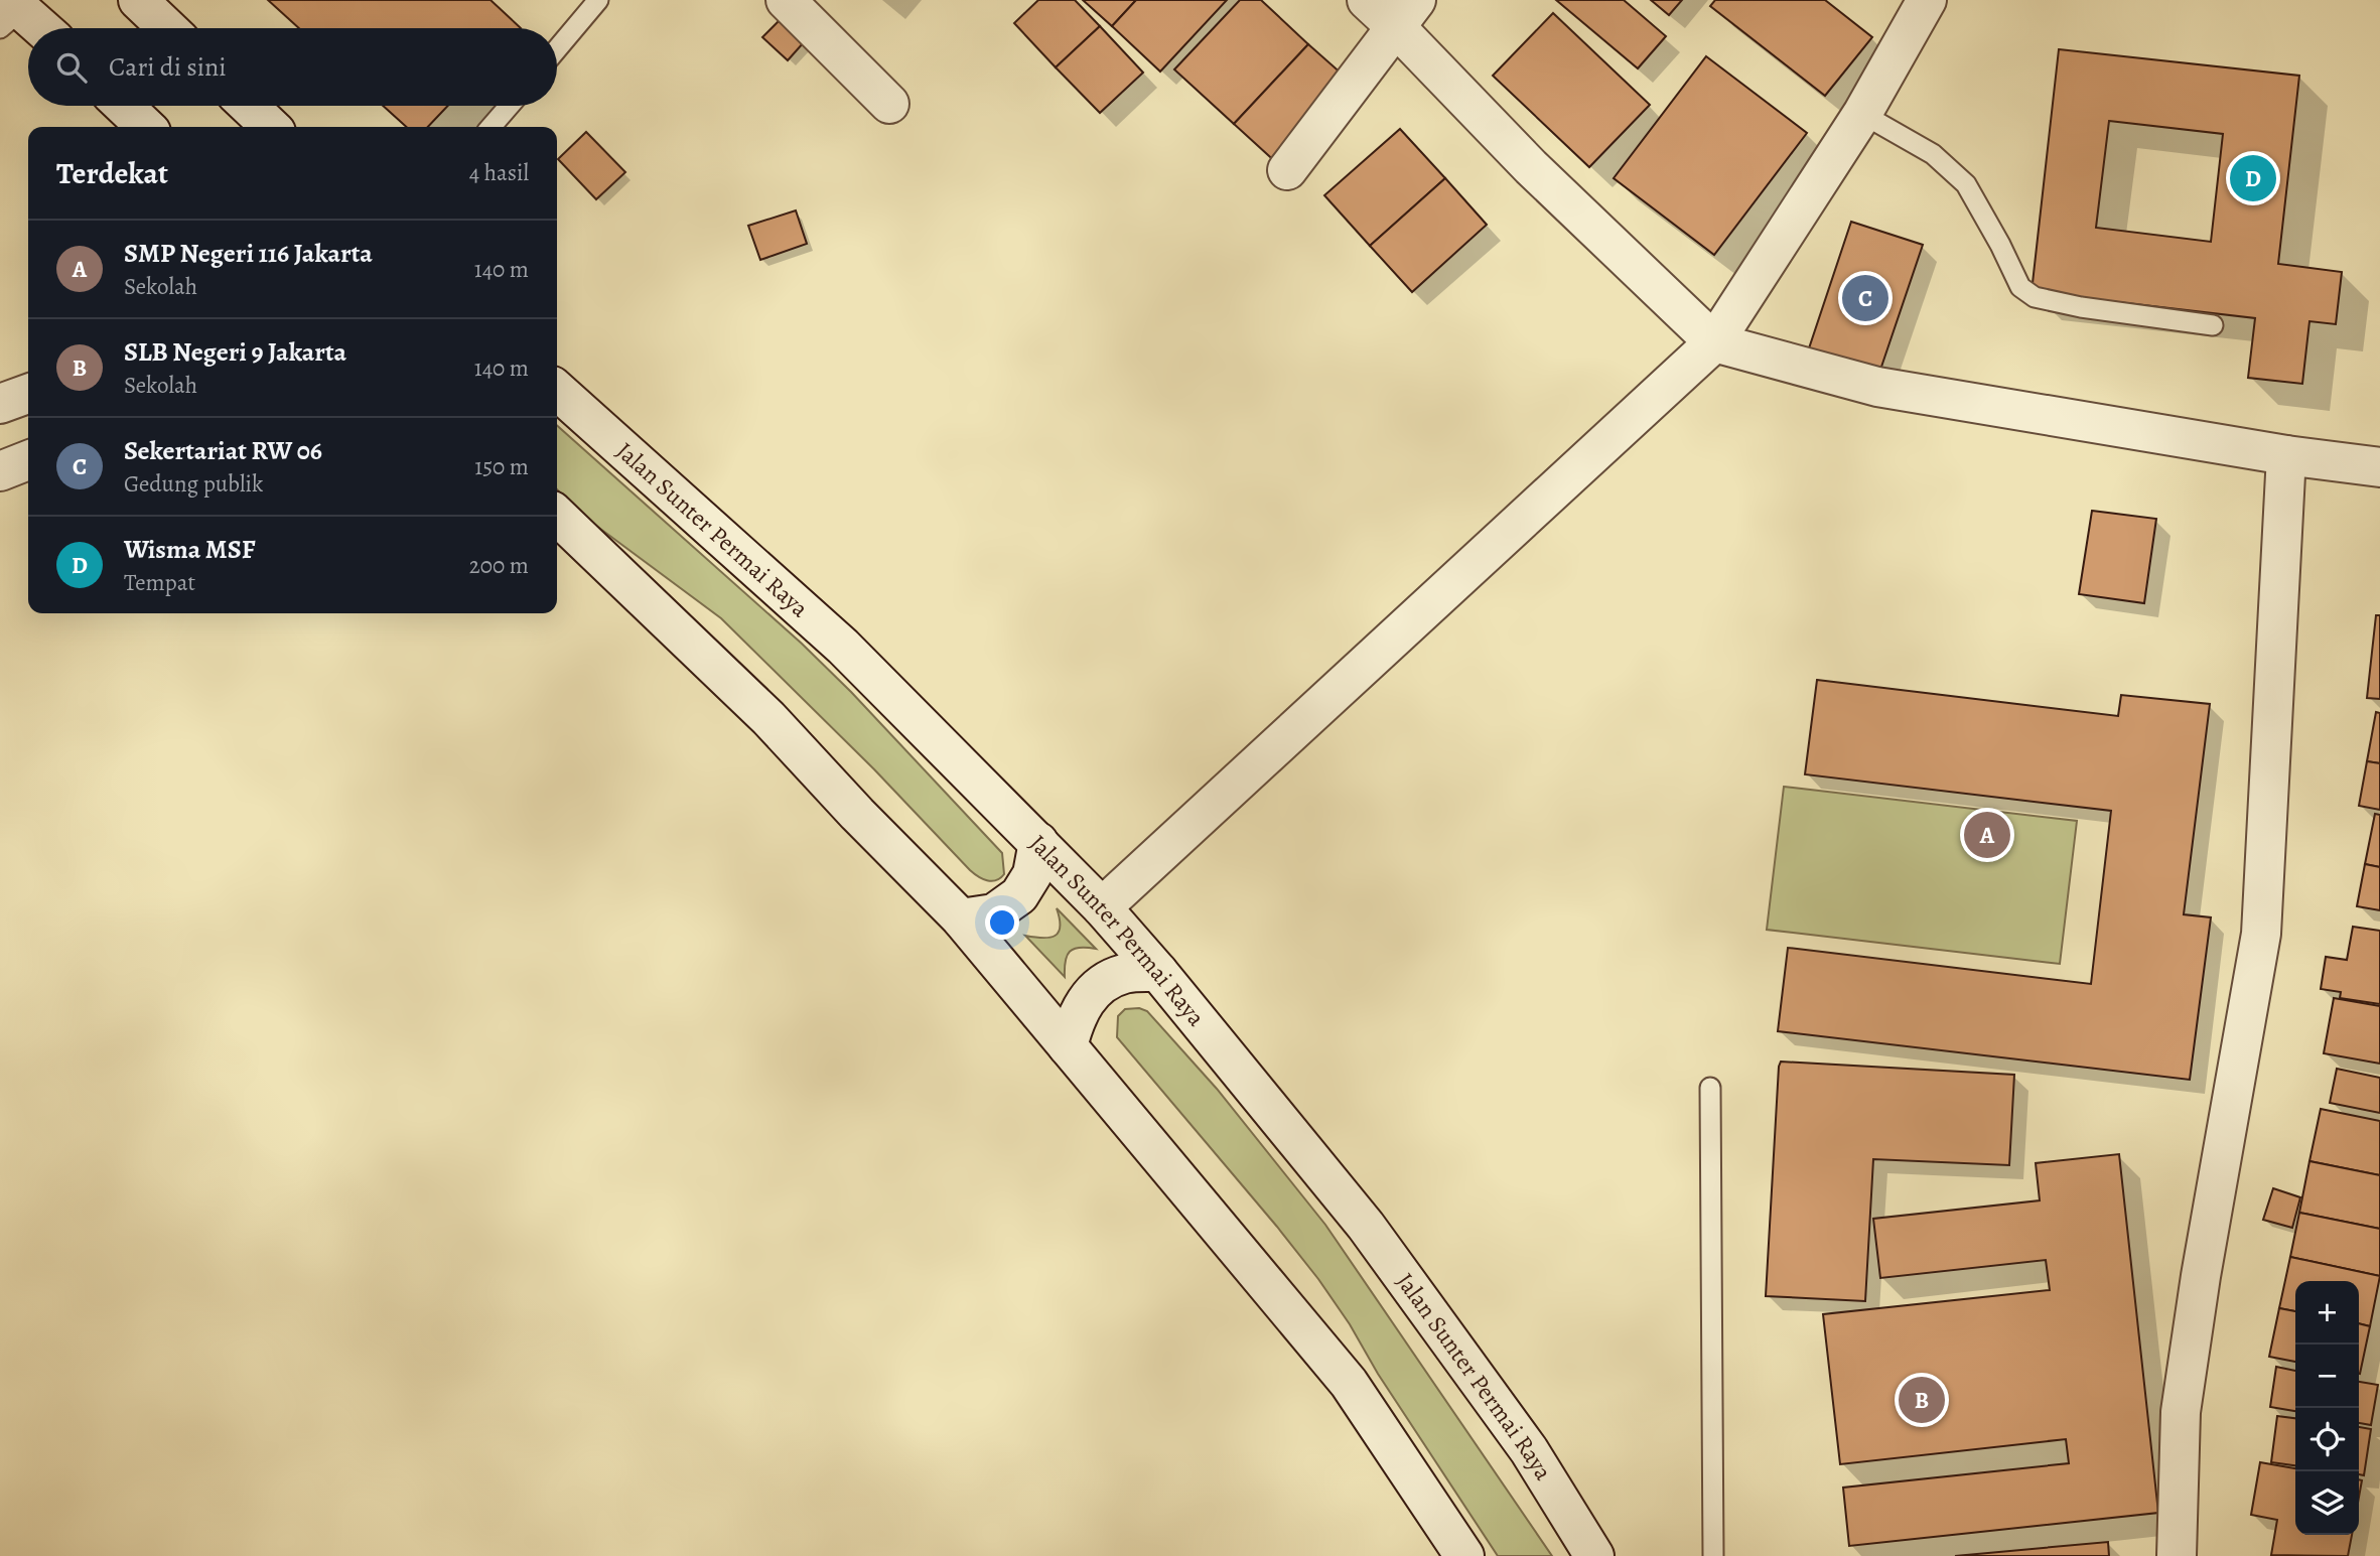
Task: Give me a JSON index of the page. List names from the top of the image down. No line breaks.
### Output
{"streets":{"street":["Jalan Sunter Permai Raya"]},"page":{"search":"Cari di sini","heading":["Terdekat","4 hasil"],"pins":["D","C","A","B"],"list":[{"mark":"A","name":"SMP Negeri 116 Jakarta","note":"Sekolah","value":"140 m"},{"mark":"B","name":"SLB Negeri 9 Jakarta","note":"Sekolah","value":"140 m"},{"mark":"C","name":"Sekertariat RW 06","note":"Gedung publik","value":"150 m"},{"mark":"D","name":"Wisma MSF","note":"Tempat","value":"200 m"}],"map_buttons":["+","−"]}}
